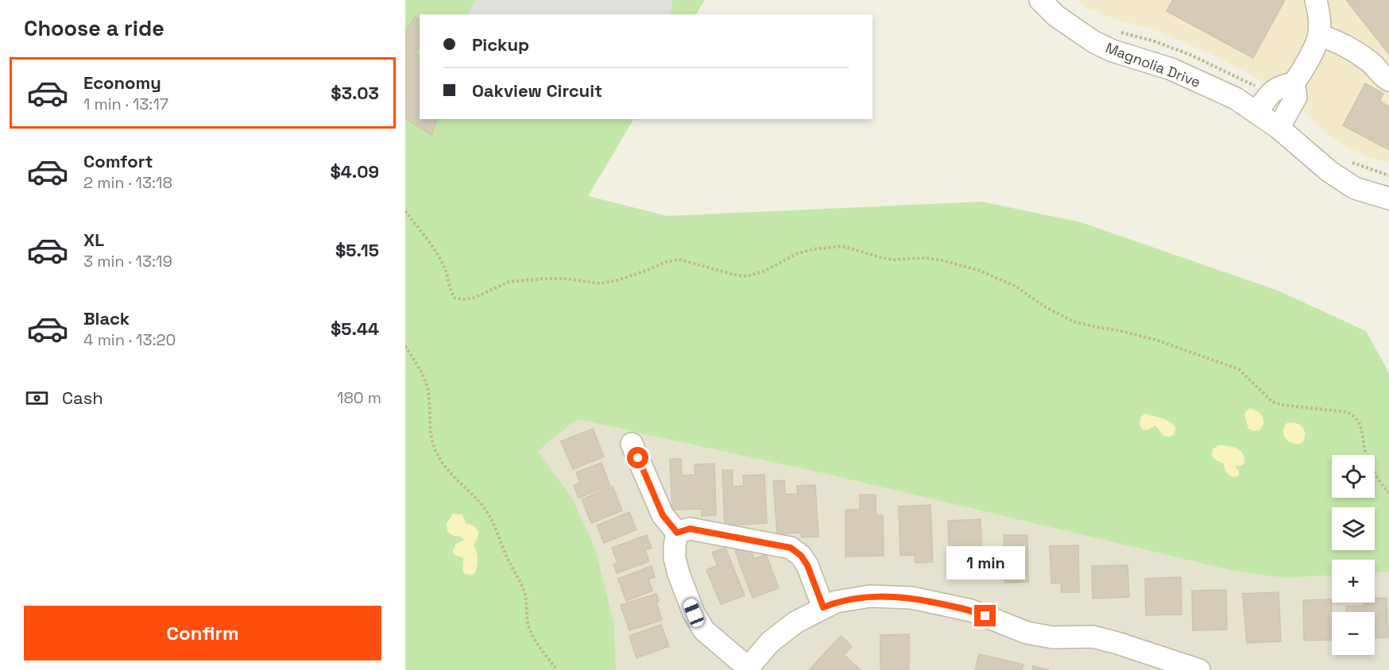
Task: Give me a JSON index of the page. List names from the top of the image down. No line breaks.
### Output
{"streets":{"street":["Magnolia Drive"]},"page":{"heading":"Choose a ride","banner":["Pickup","Oakview Circuit"],"list":[{"name":"Economy","note":"1 min · 13:17","value":"$3.03"},{"name":"Comfort","note":"2 min · 13:18","value":"$4.09"},{"name":"XL","note":"3 min · 13:19","value":"$5.15"},{"name":"Black","note":"4 min · 13:20","value":"$5.44"}],"pay":["Cash","180 m"],"map_buttons":["+","−"],"bubble":"1 min","buttons":"Confirm"}}
